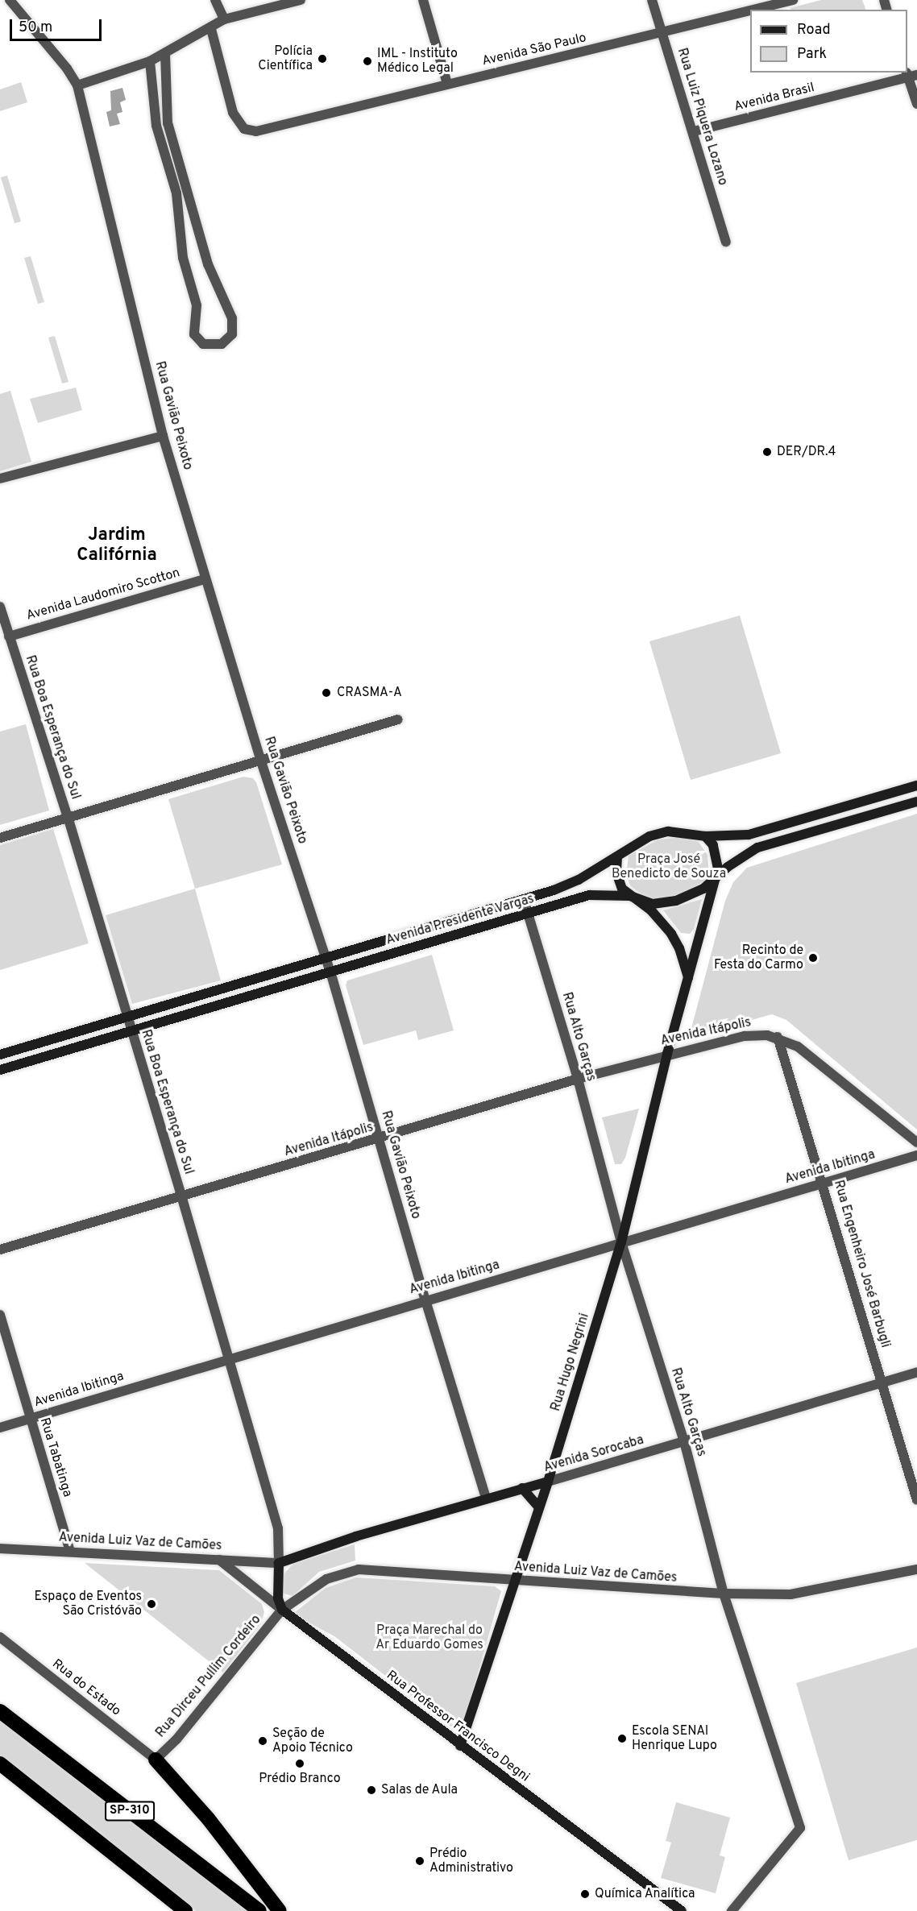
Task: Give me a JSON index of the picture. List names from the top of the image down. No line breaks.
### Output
{"streets":{"highway":["SP-310"],"main road":["Rua Boa Esperança do Sul","Avenida Presidente Vargas","Rua Hugo Negrini","Avenida Sorocaba","Rua Professor Francisco Degni"],"street":["Avenida São Paulo","Avenida Brasil","Rua Luiz Piquera Lozano","Rua Gavião Peixoto","Avenida Laudomiro Scotton","Avenida Itápolis","Rua Alto Garças","Avenida Ibitinga","Rua Engenheiro José Barbugli","Rua Tabatinga","Avenida Luiz Vaz de Camões","Rua Dirceu Pullim Cordeiro","Rua do Estado"]},"crossings":[["Avenida São Paulo","Rua Luiz Piquera Lozano"],["Avenida Brasil","Rua Luiz Piquera Lozano"],["Rua Gavião Peixoto","Avenida Laudomiro Scotton"],["Rua Gavião Peixoto","Avenida Presidente Vargas"],["Rua Gavião Peixoto","Avenida Itápolis"],["Rua Gavião Peixoto","Avenida Ibitinga"],["Rua Gavião Peixoto","Avenida Sorocaba"],["Avenida Laudomiro Scotton","Rua Boa Esperança do Sul"],["Rua Boa Esperança do Sul","Avenida Presidente Vargas"],["Rua Boa Esperança do Sul","Avenida Itápolis"],["Rua Boa Esperança do Sul","Avenida Ibitinga"],["Rua Boa Esperança do Sul","Avenida Sorocaba"],["Rua Boa Esperança do Sul","Avenida Luiz Vaz de Camões"],["Rua Boa Esperança do Sul","Rua Dirceu Pullim Cordeiro"],["Rua Boa Esperança do Sul","Rua Professor Francisco Degni"],["Avenida Presidente Vargas","Rua Alto Garças"],["Avenida Presidente Vargas","Rua Hugo Negrini"],["Avenida Itápolis","Rua Alto Garças"],["Avenida Itápolis","Rua Engenheiro José Barbugli"],["Avenida Itápolis","Rua Hugo Negrini"],["Rua Alto Garças","Avenida Ibitinga"],["Rua Alto Garças","Rua Hugo Negrini"],["Rua Alto Garças","Avenida Sorocaba"],["Rua Alto Garças","Avenida Luiz Vaz de Camões"],["Avenida Ibitinga","Rua Engenheiro José Barbugli"],["Avenida Ibitinga","Rua Hugo Negrini"],["Avenida Ibitinga","Rua Tabatinga"],["Rua Engenheiro José Barbugli","Avenida Sorocaba"],["Rua Hugo Negrini","Avenida Sorocaba"],["Rua Hugo Negrini","Avenida Luiz Vaz de Camões"],["Rua Hugo Negrini","Rua Professor Francisco Degni"],["Avenida Sorocaba","Avenida Luiz Vaz de Camões"],["Rua Tabatinga","Avenida Luiz Vaz de Camões"],["Avenida Luiz Vaz de Camões","Rua Dirceu Pullim Cordeiro"],["Avenida Luiz Vaz de Camões","Rua Professor Francisco Degni"],["Rua Dirceu Pullim Cordeiro","Rua do Estado"],["Rua Dirceu Pullim Cordeiro","Rua Professor Francisco Degni"]],"districts":["Jardim Califórnia"],"parks":["Praça José Benedicto de Souza","Praça Marechal do Ar Eduardo Gomes"],"places":["Polícia Científica","IML - Instituto Médico Legal","DER/DR.4","CRASMA-A","Recinto de Festa do Carmo","Espaço de Eventos São Cristóvão","Escola SENAI Henrique Lupo","Seção de Apoio Técnico","Prédio Branco","Salas de Aula","Prédio Administrativo","Química Analítica"],"legend":["Road","Park"],"scale_bar":"50 m"}
